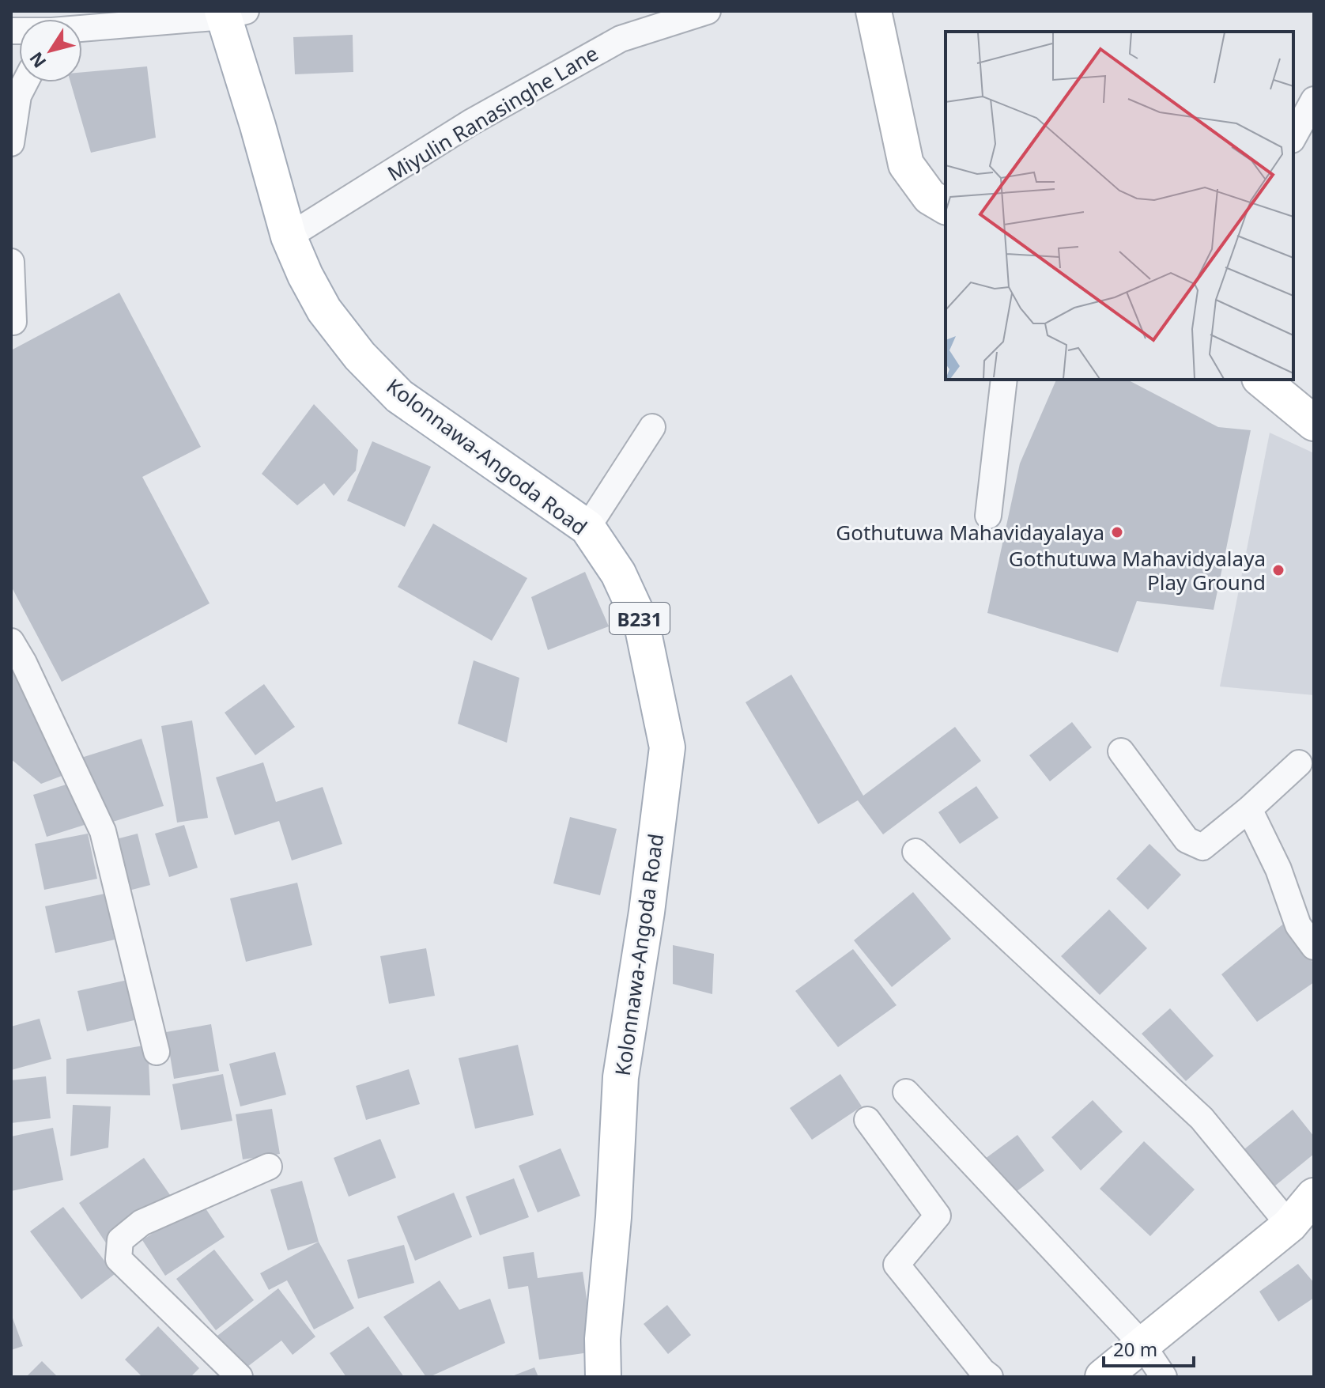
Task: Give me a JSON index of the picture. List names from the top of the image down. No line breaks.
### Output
{"streets":{"main road":["Kolonnawa-Angoda Road","B231"],"street":["Miyulin Ranasinghe Lane"]},"crossings":[["Miyulin Ranasinghe Lane","Kolonnawa-Angoda Road"]],"places":["Gothutuwa Mahavidayalaya","Gothutuwa Mahavidyalaya Play Ground"],"scale_bar":"20 m","north":"bottom left"}
